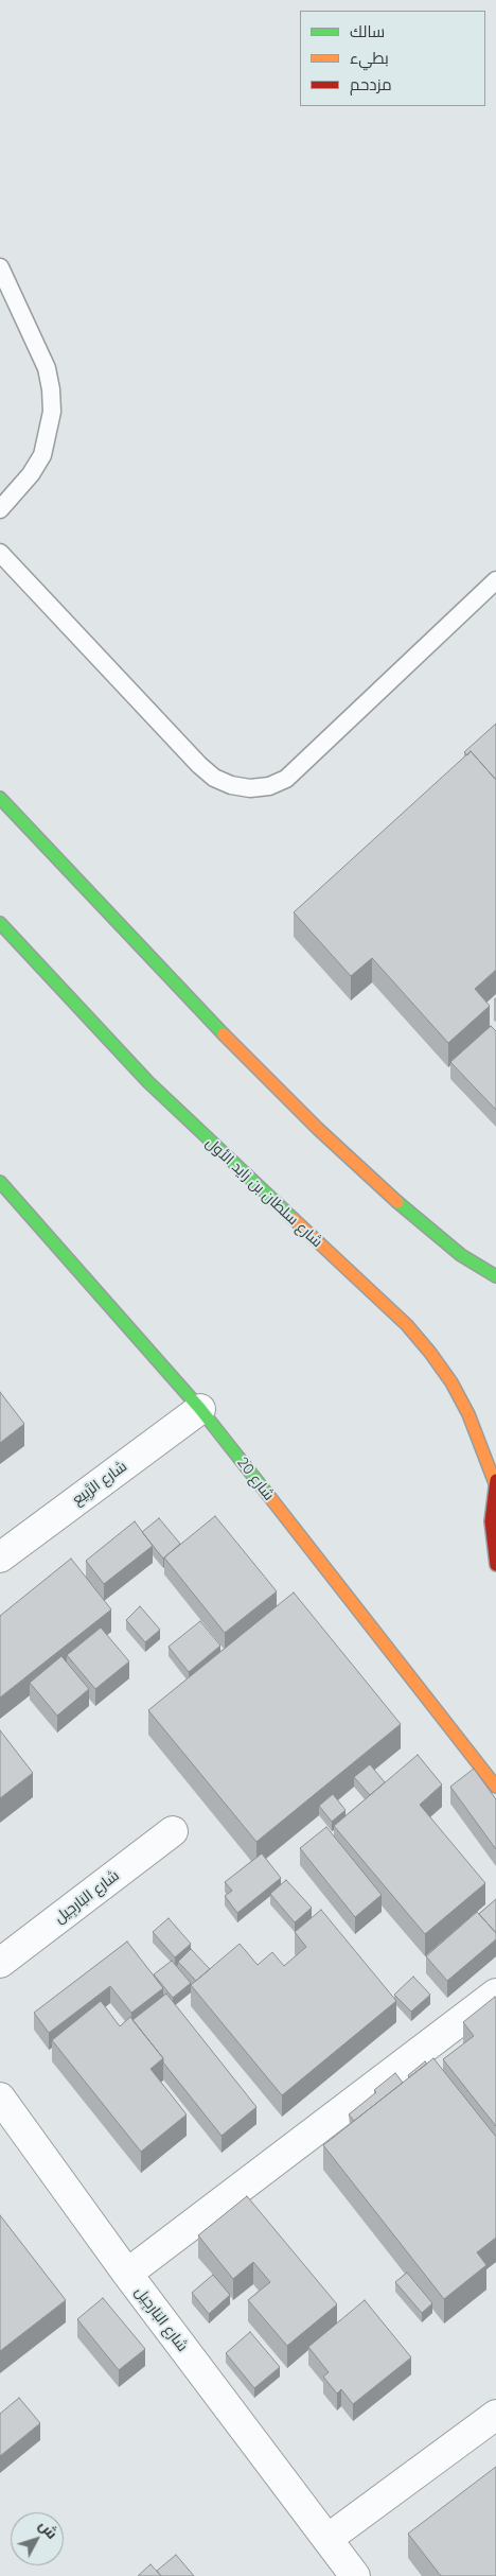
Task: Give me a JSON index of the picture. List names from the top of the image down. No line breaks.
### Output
{"streets":{"main road":["شارع سلطان بن زايد الأول","شارع 20"],"street":["شارع الرَّبِيع","شارع البَارجِيل"]},"crossings":[["شارع 20","شارع الرَّبِيع"]],"legend":["سالك","بطيء","مزدحم"],"north":"top right"}
